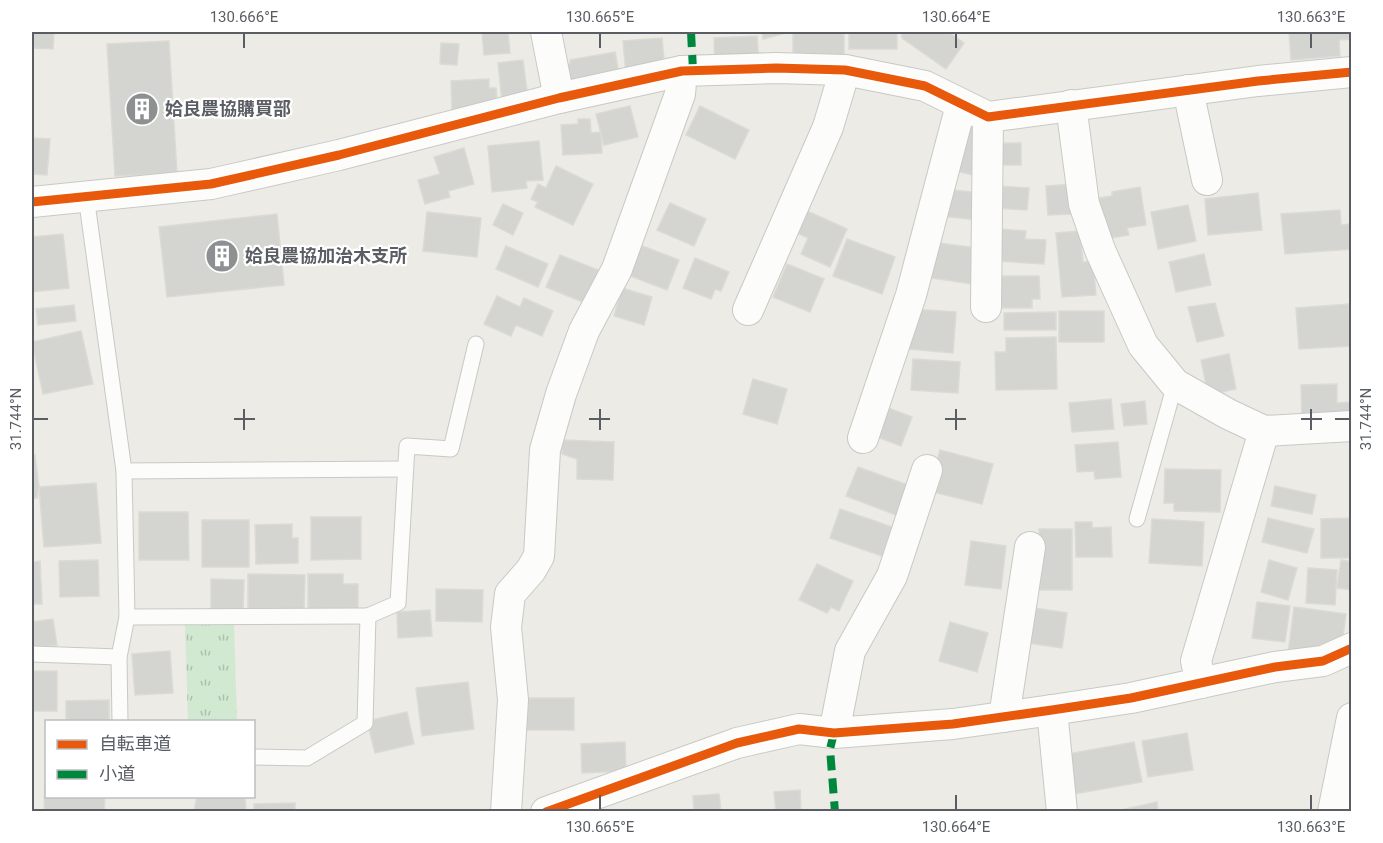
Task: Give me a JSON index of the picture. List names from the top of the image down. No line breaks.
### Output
{"places":{"building":["姶良農協購買部","姶良農協加治木支所"]},"legend":["自転車道","小道"],"coordinates":["130.666°E","130.665°E","130.664°E","130.663°E","31.744°N"]}
